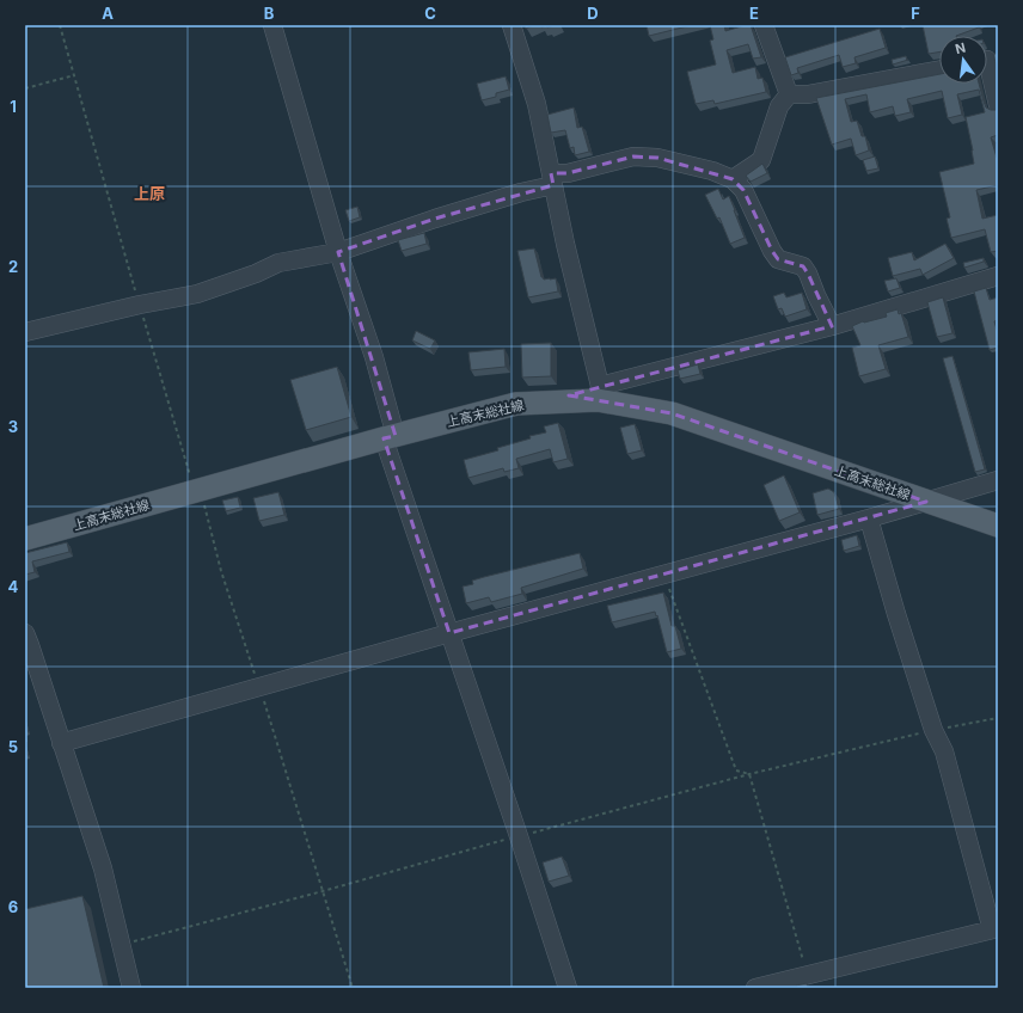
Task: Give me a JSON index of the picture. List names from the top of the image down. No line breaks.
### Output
{"streets":{"main road":["上高末総社線"]},"districts":["上原"],"north":"top","grid":{"columns":["A","B","C","D","E","F"],"rows":["1","2","3","4","5","6"]}}
